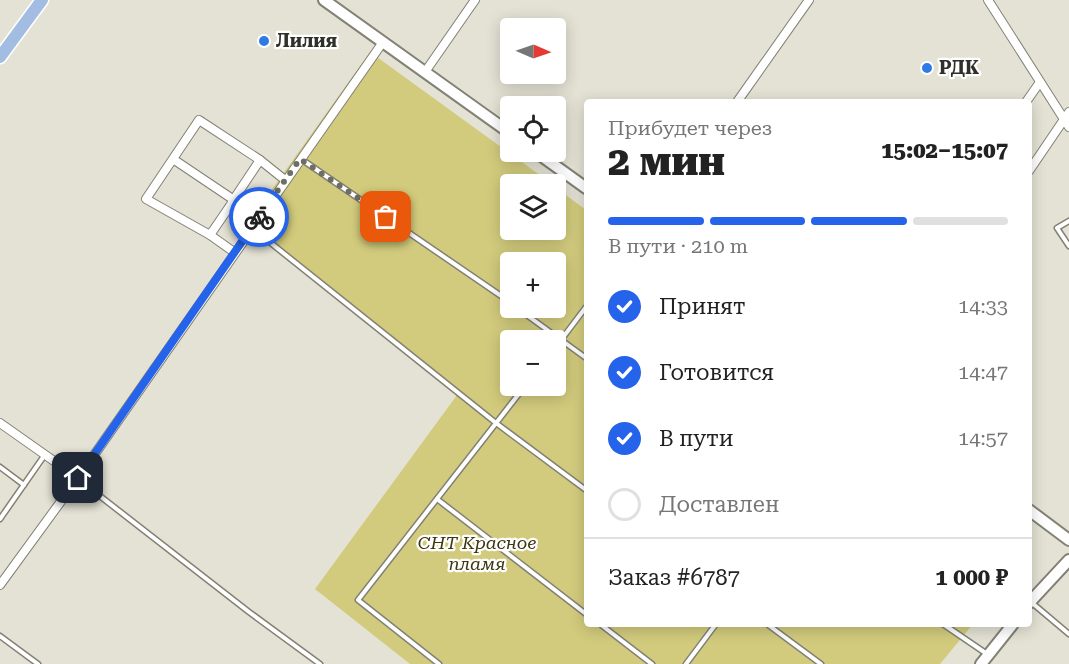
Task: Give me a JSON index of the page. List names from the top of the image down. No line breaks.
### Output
{"parks":["СНТ Красное пламя"],"places":["Лилия","РДК"],"north":"right","page":{"map_buttons":["+","−"],"heading":["2 мин","Прибудет через","15:02–15:07"],"panel":["Заказ #6787","1 000 ₽"],"bar":"В пути · 210 m","list":[["Принят","14:33"],["Готовится","14:47"],["В пути","14:57"],"Доставлен"]}}
